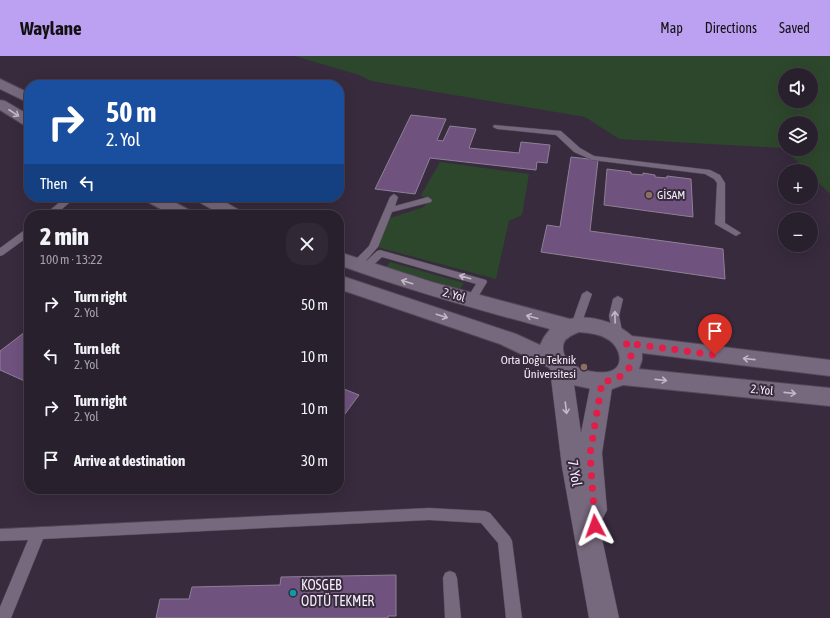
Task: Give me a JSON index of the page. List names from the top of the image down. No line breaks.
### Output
{"streets":{"street":["2. Yol","7. Yol"]},"crossings":[["2. Yol","7. Yol"]],"places":["GİSAM","Orta Doğu Teknik Üniversitesi","KOSGEB ODTÜ TEKMER"],"page":{"header":"Waylane","nav":["Map","Directions","Saved"],"map_buttons":["+","−"],"turn":["50 m","2. Yol"],"then":"Then","heading":["2 min","100 m · 13:22"],"list":[{"name":"Turn right","note":"2. Yol","value":"50 m"},{"name":"Turn left","note":"2. Yol","value":"10 m"},{"name":"Turn right","note":"2. Yol","value":"10 m"},{"name":"Arrive at destination","value":"30 m"}]}}
